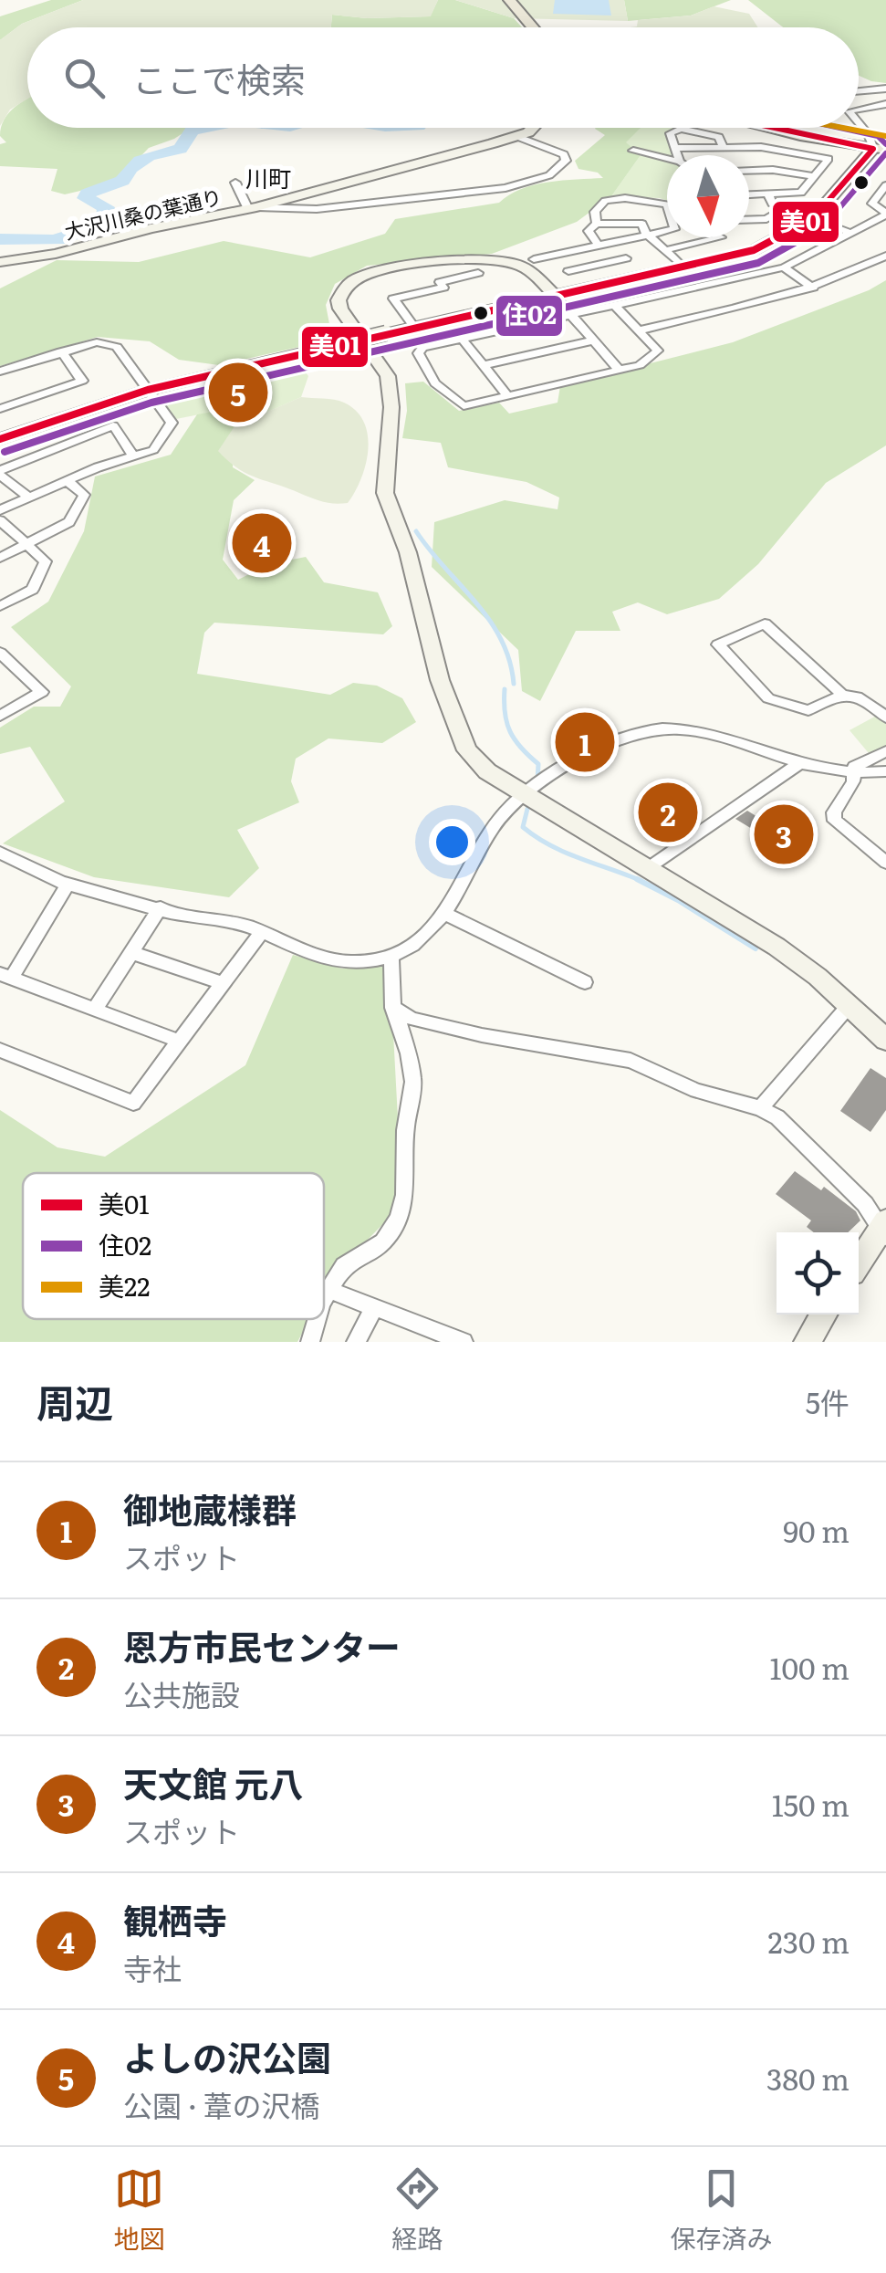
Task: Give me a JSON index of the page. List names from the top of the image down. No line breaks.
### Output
{"streets":{"street":["大沢川桑の葉通り"]},"districts":["川町"],"lines":["transit line 美01","transit line 住02","transit line 美22"],"legend":["美01","住02","美22"],"north":"bottom","page":{"search":"ここで検索","pins":["5","4","1","2","3"],"heading":["周辺","5件"],"list":[{"mark":"1","name":"御地蔵様群","note":"スポット","value":"90 m"},{"mark":"2","name":"恩方市民センター","note":"公共施設","value":"100 m"},{"mark":"3","name":"天文館 元八","note":"スポット","value":"150 m"},{"mark":"4","name":"観栖寺","note":"寺社","value":"230 m"},{"mark":"5","name":"よしの沢公園","note":"公園 · 葦の沢橋","value":"380 m"}],"nav":["地図","経路","保存済み"]}}
